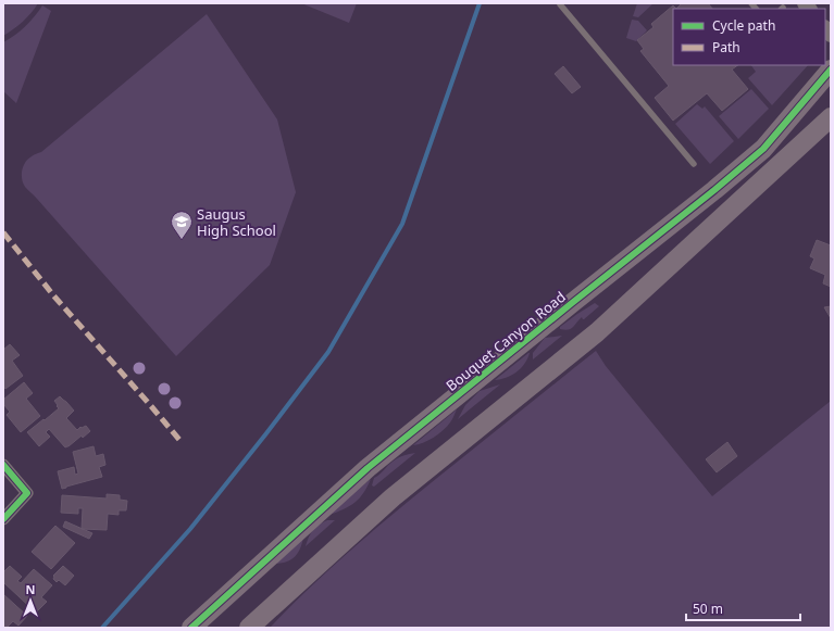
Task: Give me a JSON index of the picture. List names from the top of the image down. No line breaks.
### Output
{"streets":{"main road":["Bouquet Canyon Road"]},"places":{"school or university":["Saugus High School"]},"legend":["Cycle path","Path"],"scale_bar":"50 m","north":"top"}
